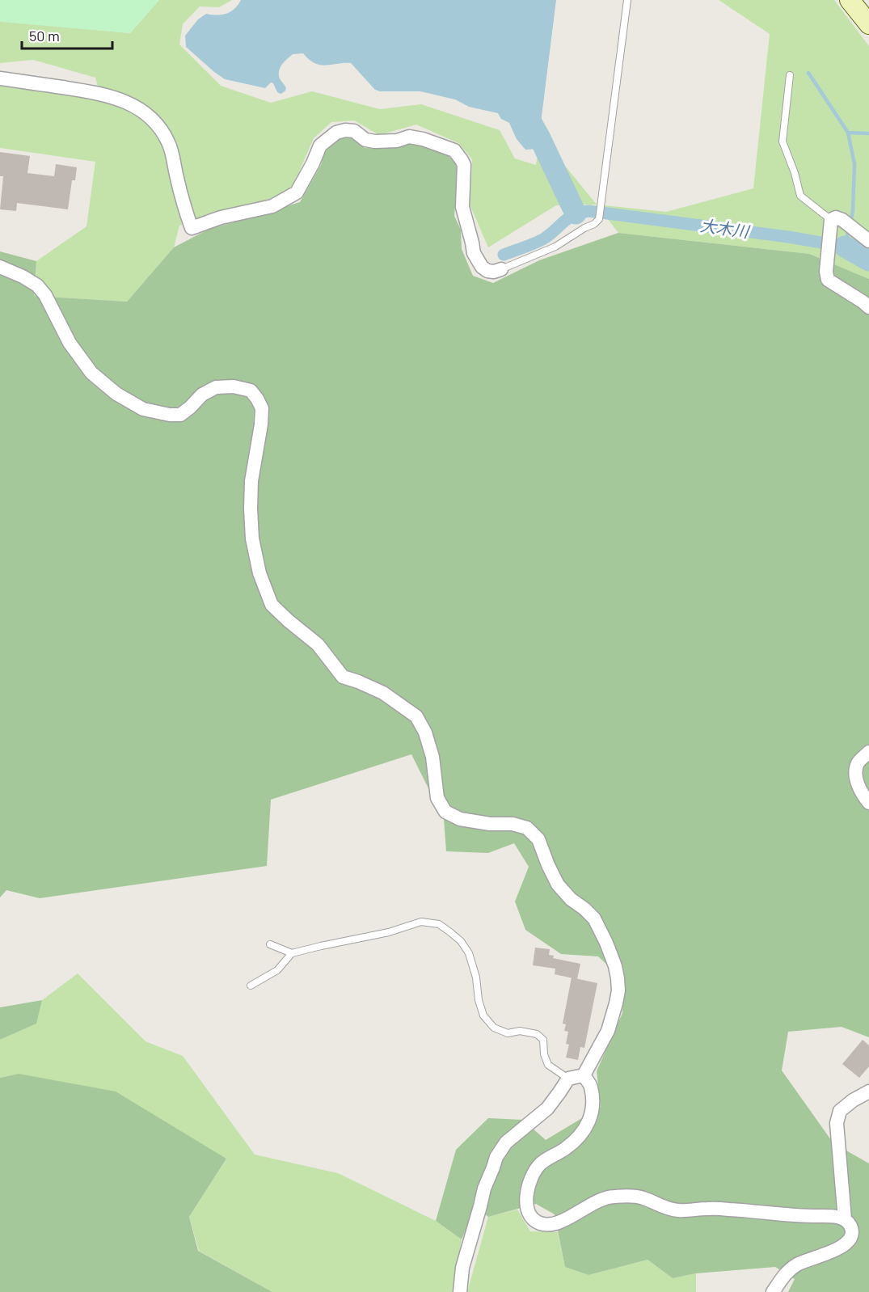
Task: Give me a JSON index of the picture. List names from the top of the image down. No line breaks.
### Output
{"water":["大木川"],"scale_bar":"50 m"}
